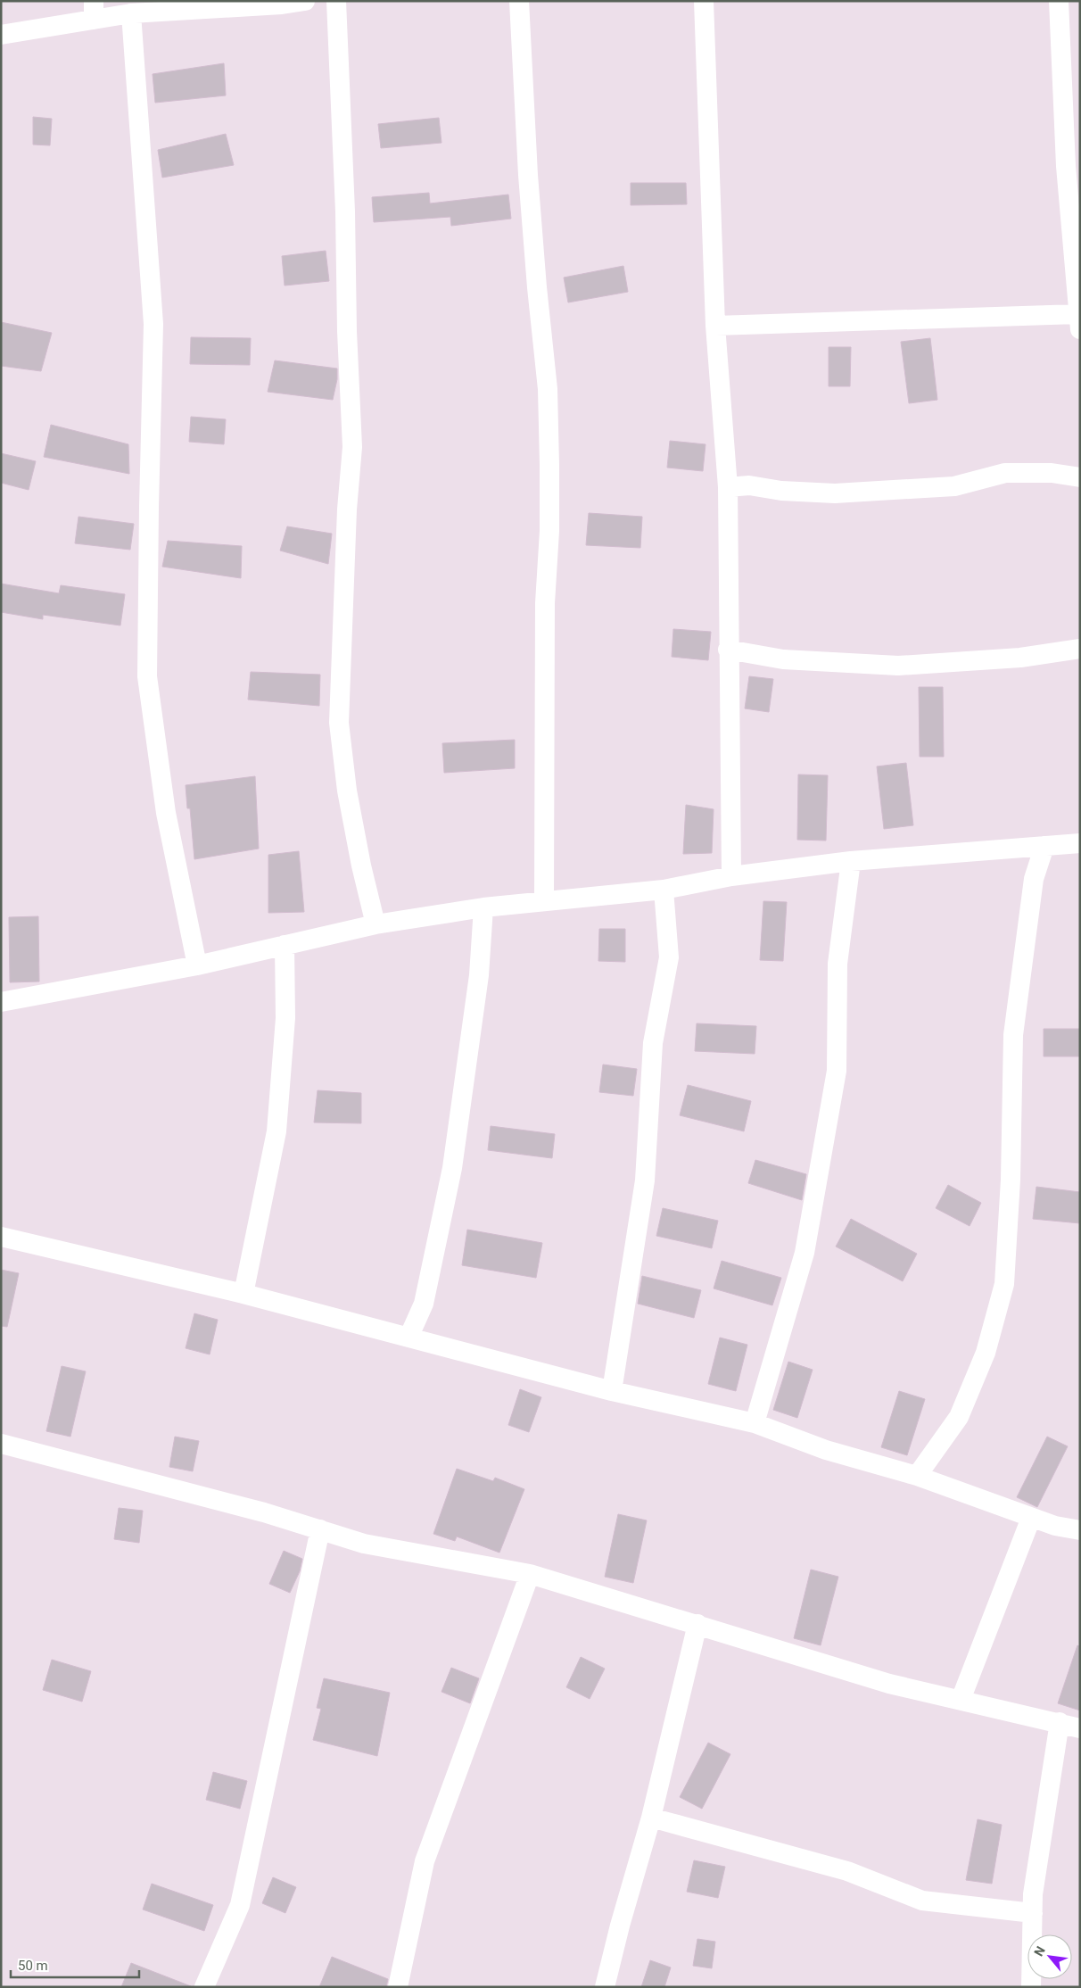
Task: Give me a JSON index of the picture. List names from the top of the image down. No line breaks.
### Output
{"scale_bar":"50 m","north":"top left"}
